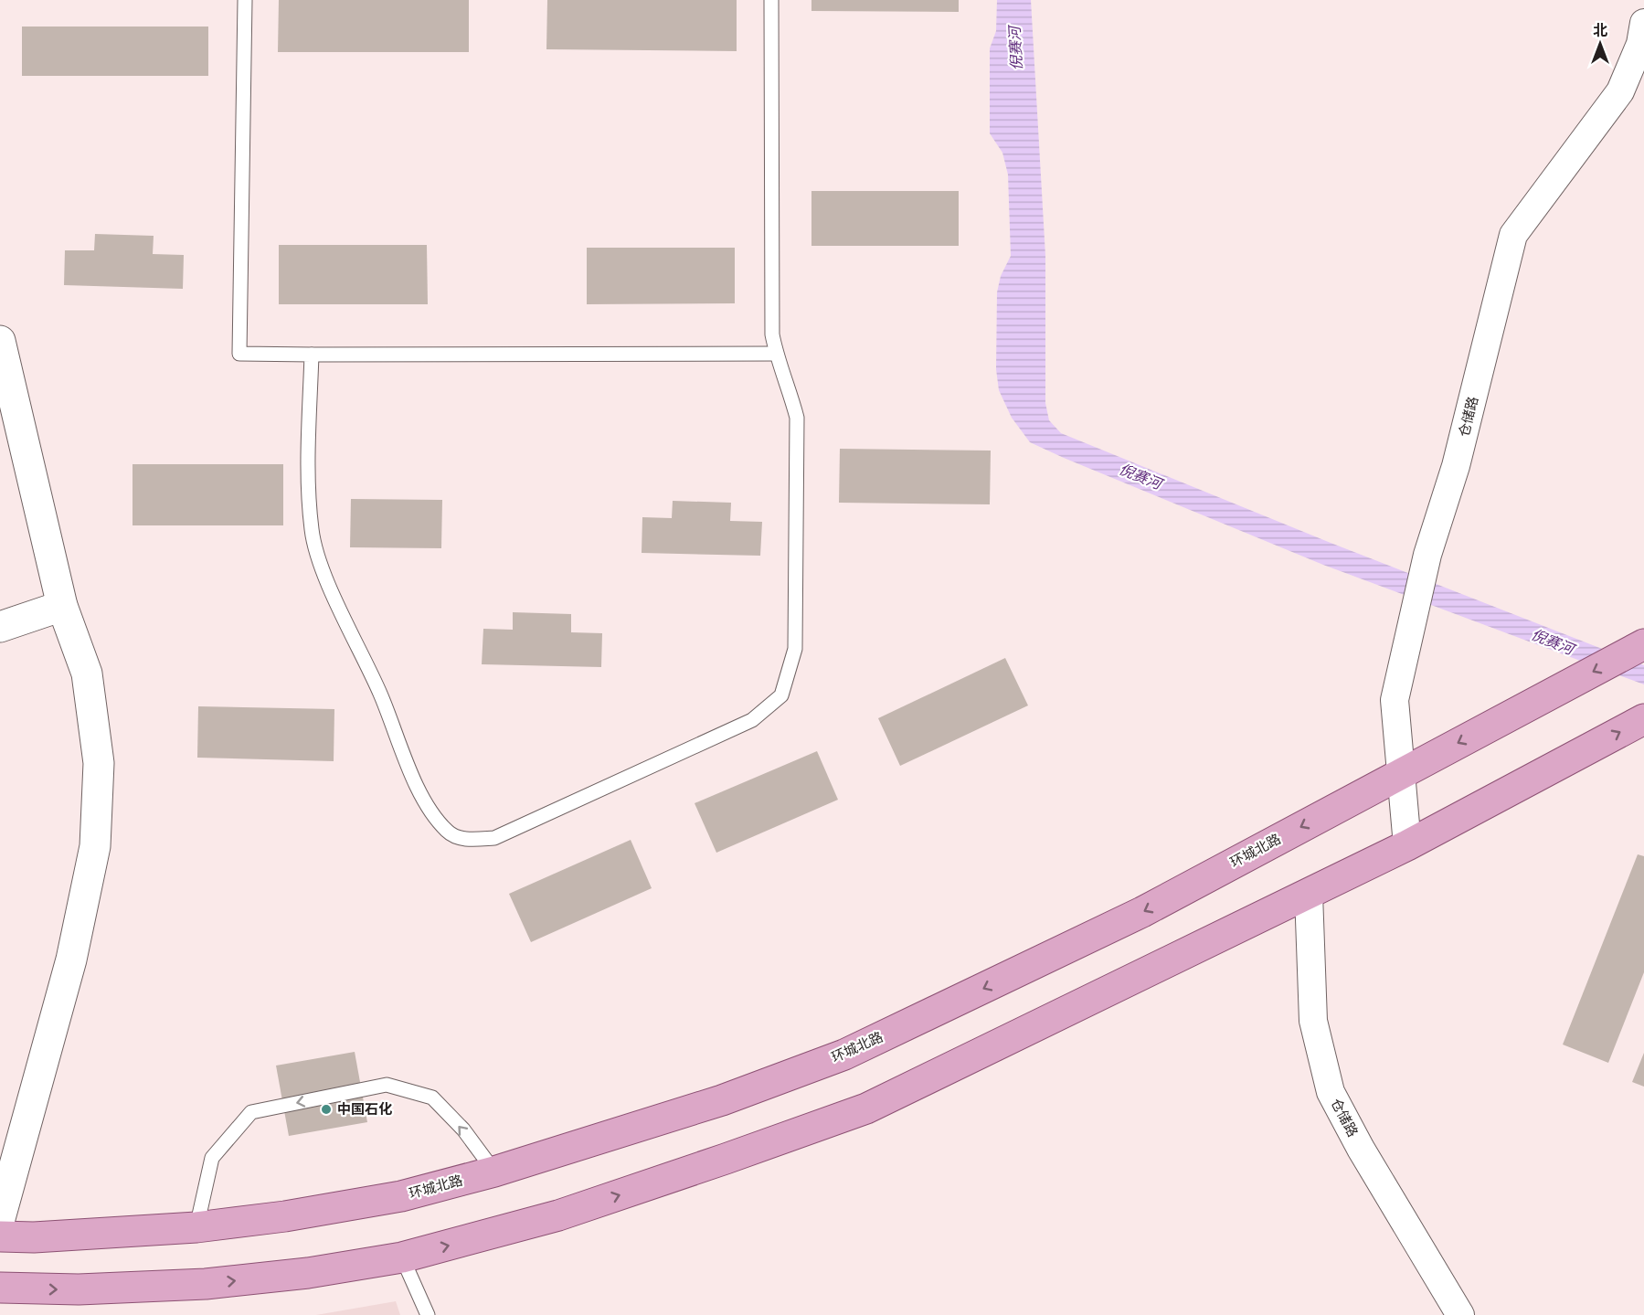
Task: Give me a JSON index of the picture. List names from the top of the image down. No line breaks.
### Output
{"streets":{"main road":["环城北路"],"street":["仓储路"]},"crossings":[["仓储路","环城北路"]],"water":["倪赛河"],"places":["中国石化"],"north":"top"}
